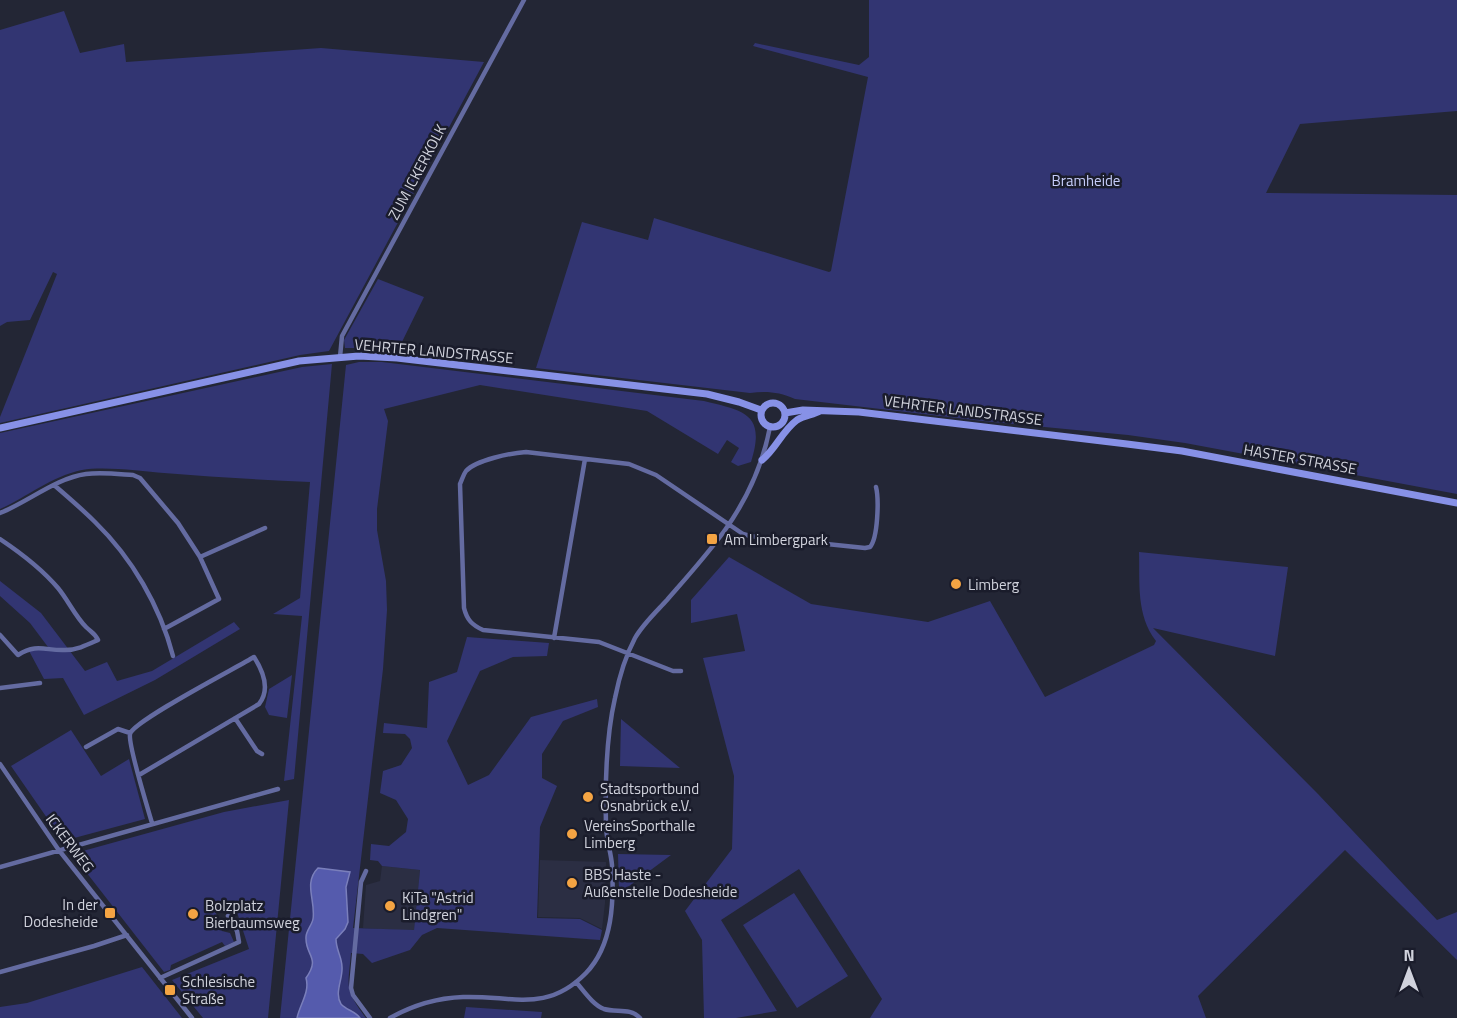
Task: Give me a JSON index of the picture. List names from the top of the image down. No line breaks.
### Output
{"streets":{"main road":["VEHRTER LANDSTRASSE","HASTER STRASSE"],"street":["ZUM ICKERKOLK","ICKERWEG"]},"crossings":[["ZUM ICKERKOLK","VEHRTER LANDSTRASSE"],["VEHRTER LANDSTRASSE","HASTER STRASSE"]],"parks":["Bramheide"],"places":{"transit":["Am Limbergpark","In der Dodesheide","Schlesische Straße"],"other":["Limberg","Stadtsportbund Osnabrück e.V.","VereinsSporthalle Limberg","BBS Haste - Außenstelle Dodesheide","KiTa \"Astrid Lindgren\"","Bolzplatz Bierbaumsweg"]},"north":"top"}
